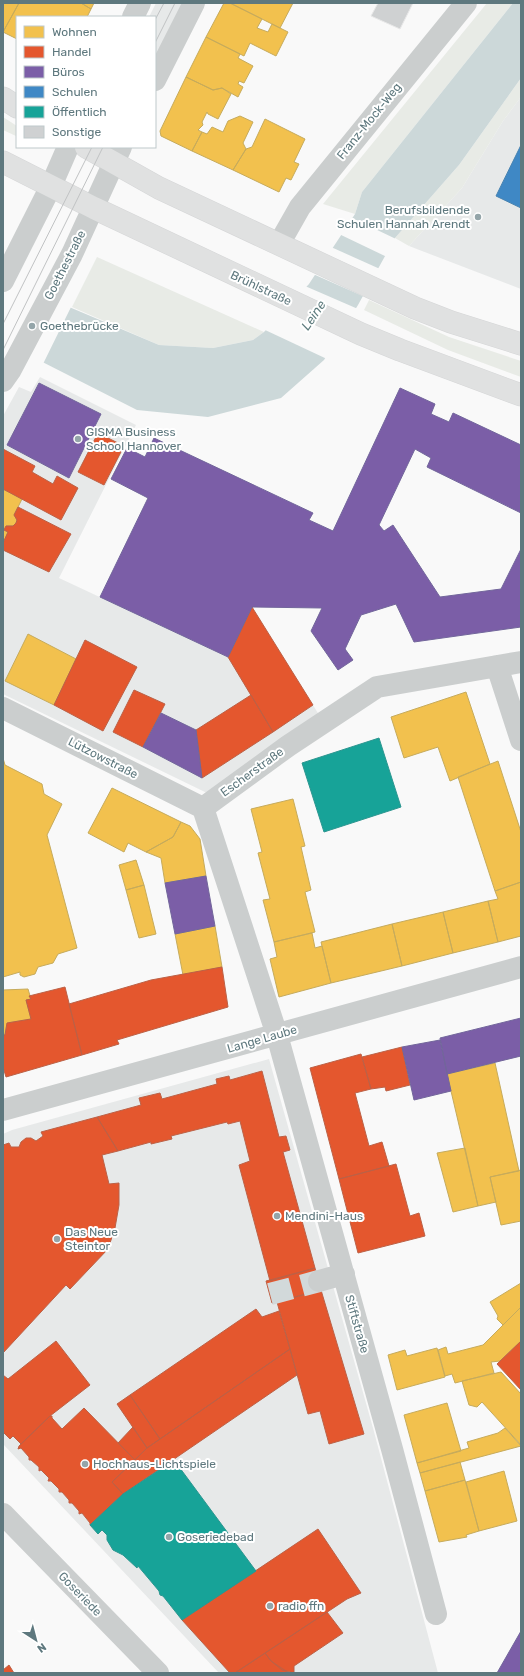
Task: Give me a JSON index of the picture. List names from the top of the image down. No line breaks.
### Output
{"streets":{"main road":["Brühlstraße"],"street":["Franz-Mock-Weg","Goethestraße","Lützowstraße","Escherstraße","Lange Laube","Stiftstraße","Goseriede"]},"crossings":[["Goethestraße","Brühlstraße"],["Lützowstraße","Escherstraße"],["Lange Laube","Stiftstraße"]],"water":["Leine"],"places":["Berufsbildende Schulen Hannah Arendt","Goethebrücke","GISMA Business School Hannover","Mendini-Haus","Das Neue Steintor","Hochhaus-Lichtspiele","Goseriedebad","radio ffn"],"legend":["Wohnen","Handel","Büros","Schulen","Öffentlich","Sonstige"],"north":"bottom right"}
